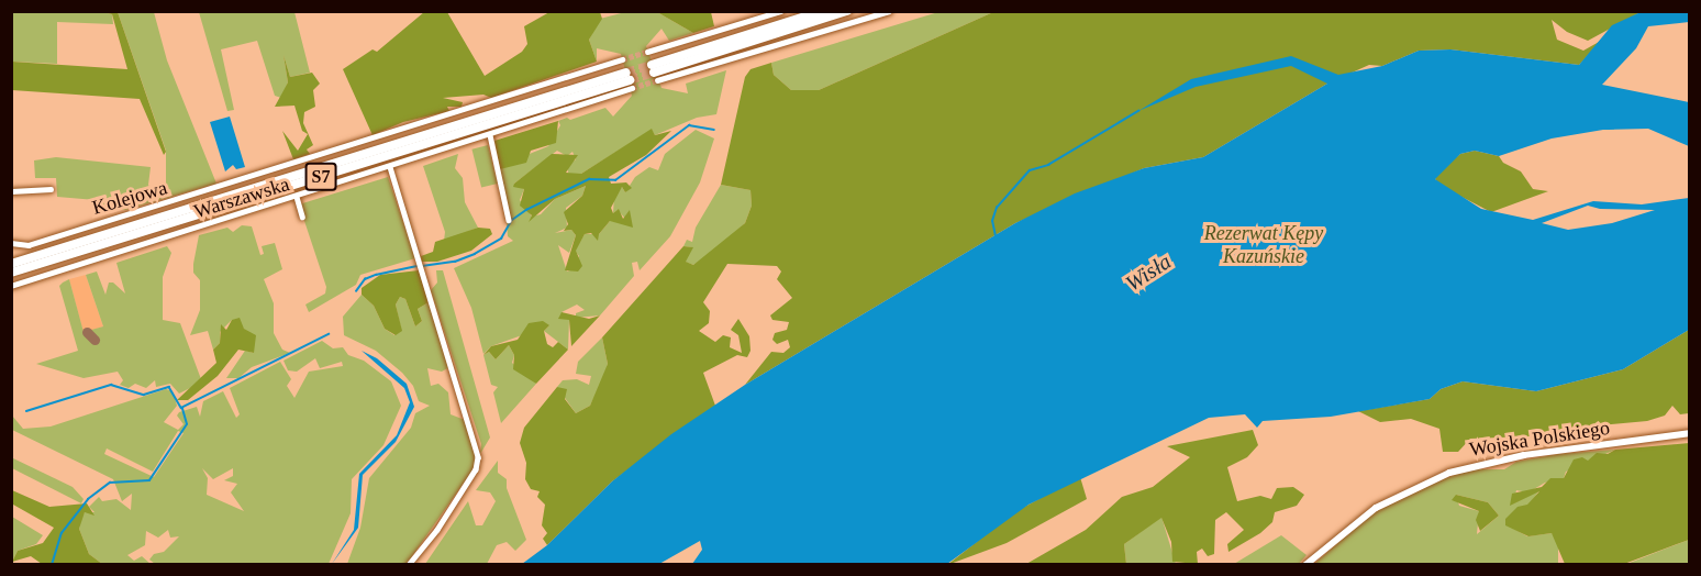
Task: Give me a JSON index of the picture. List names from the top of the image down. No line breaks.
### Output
{"streets":{"highway":["S7"],"main road":["Wojska Polskiego"],"street":["Kolejowa","Warszawska"]},"crossings":[["S7","Warszawska"]],"water":["Wisła"],"parks":["Rezerwat Kępy Kazuńskie"]}
